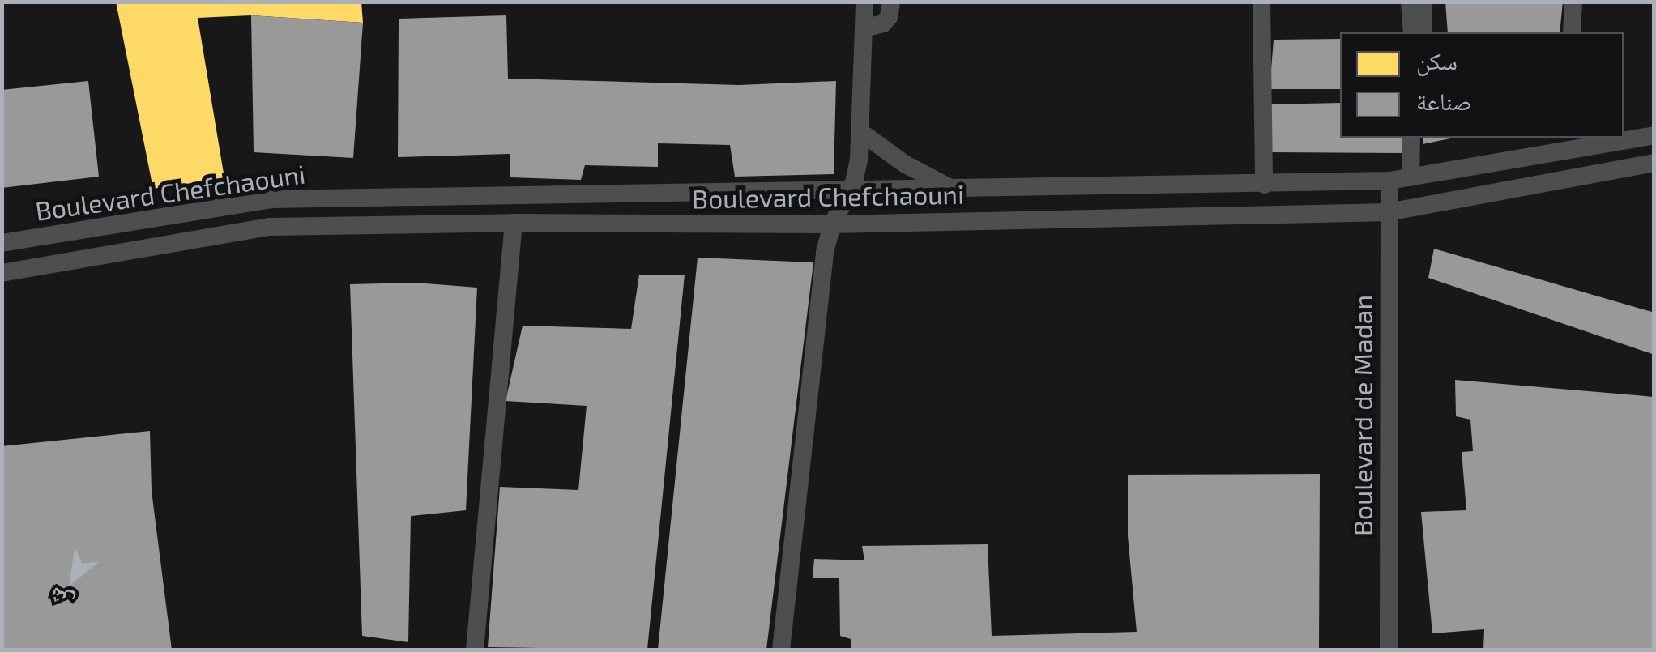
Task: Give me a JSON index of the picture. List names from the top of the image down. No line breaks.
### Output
{"streets":{"street":["Boulevard Chefchaouni","Boulevard de Madan"]},"crossings":[["Boulevard Chefchaouni","Boulevard de Madan"]],"legend":["سكن","صناعة"],"north":"bottom left"}
